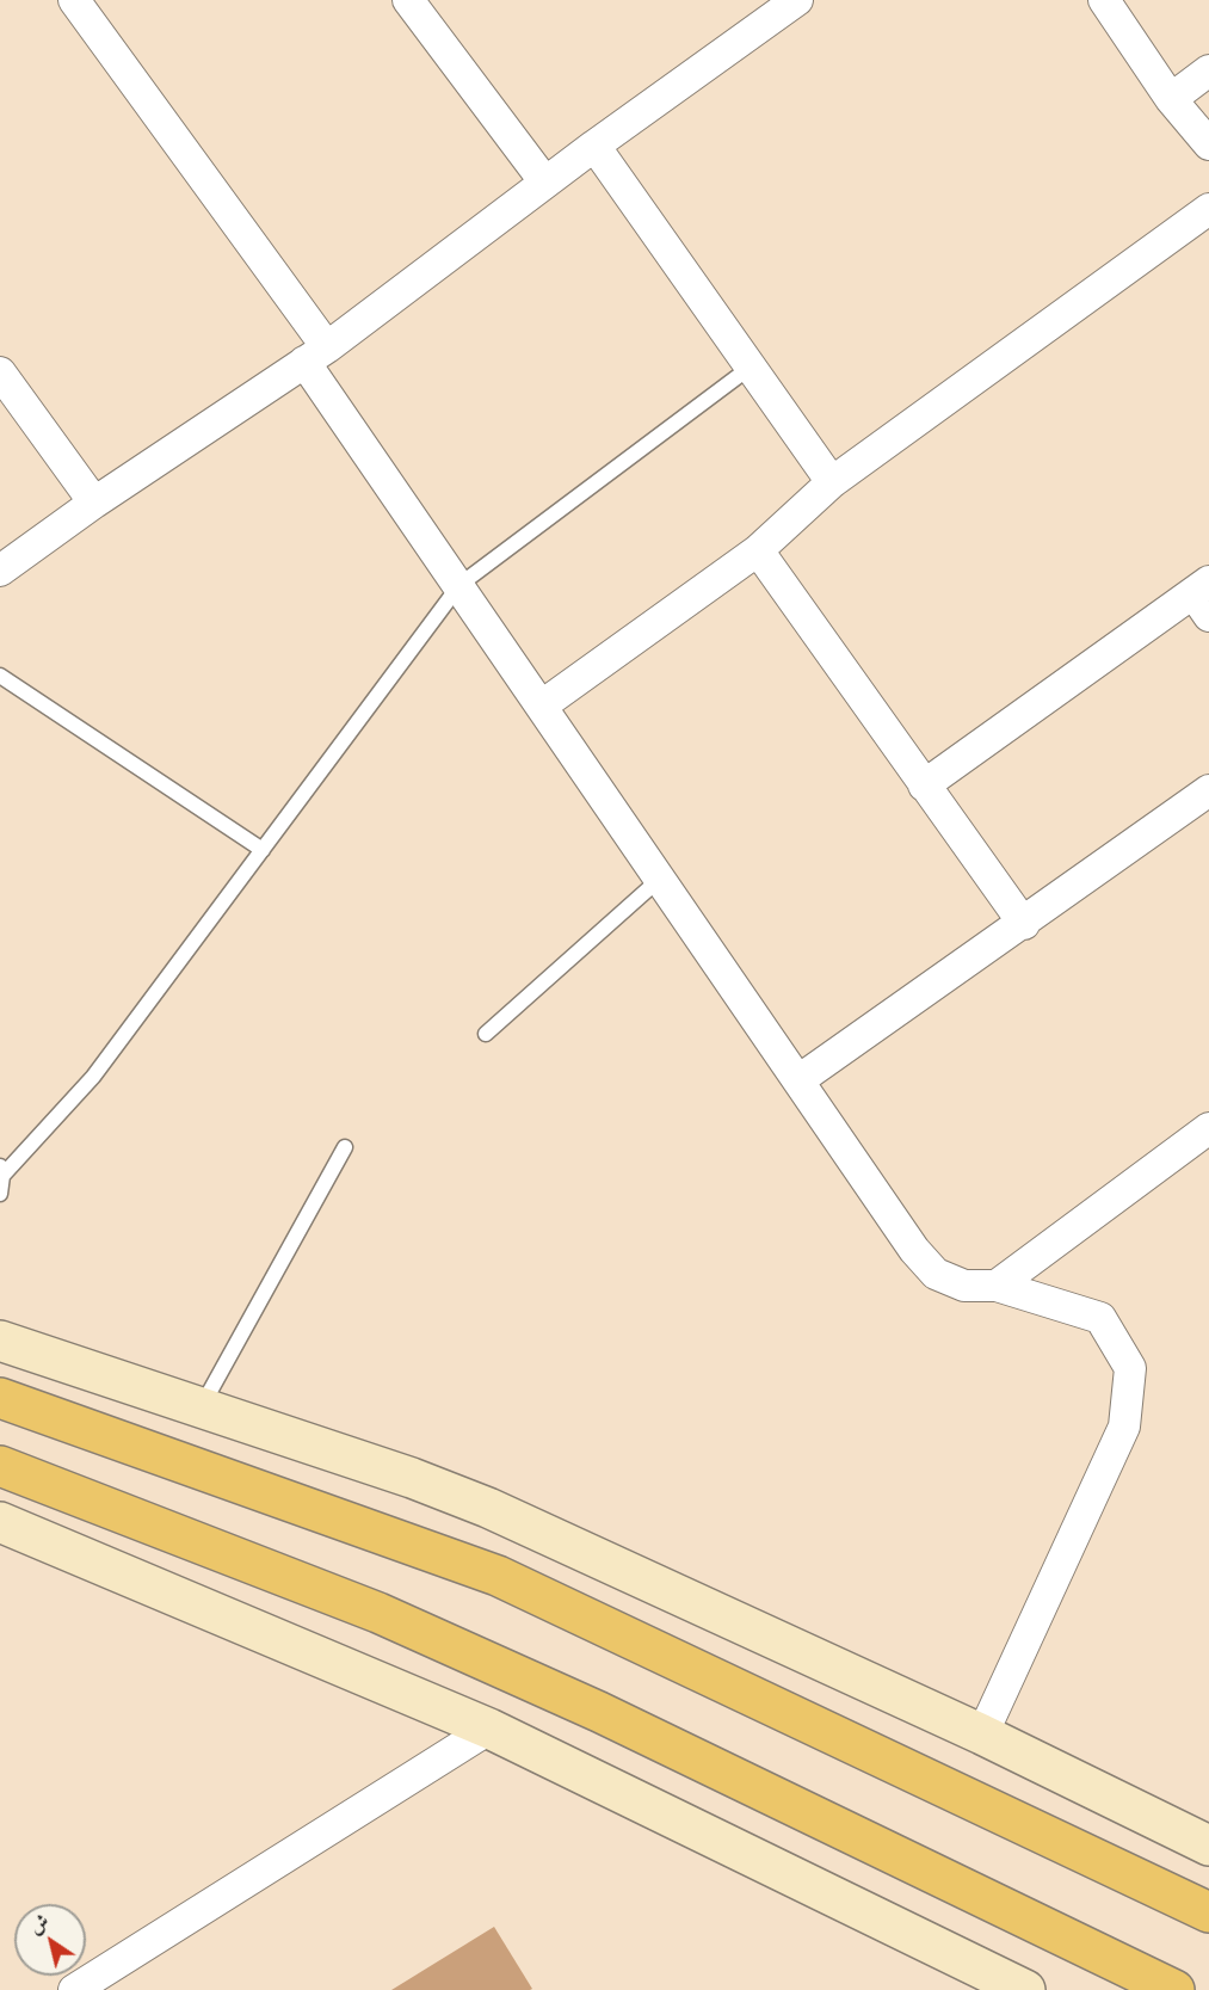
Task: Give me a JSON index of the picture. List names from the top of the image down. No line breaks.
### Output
{"north":"top left"}
